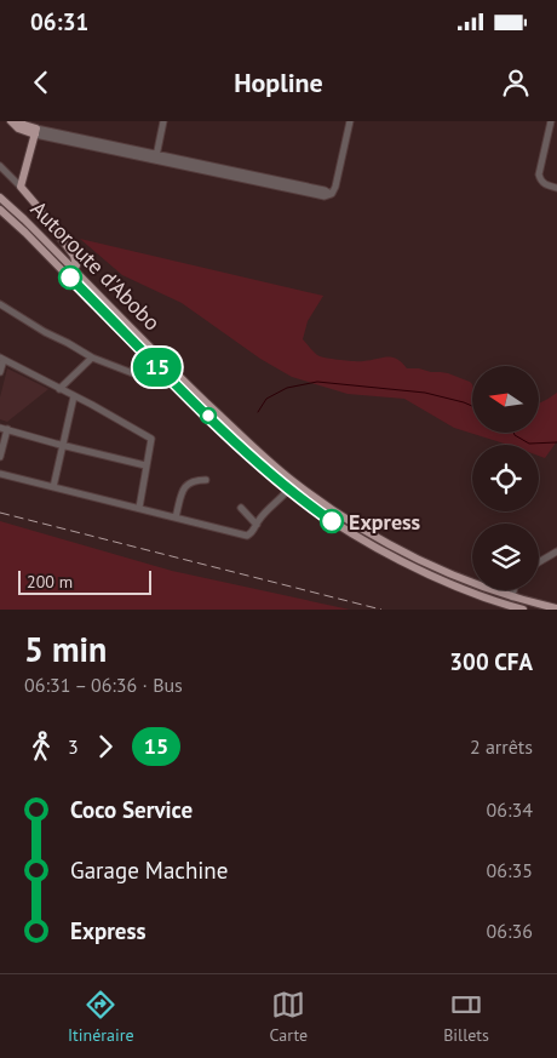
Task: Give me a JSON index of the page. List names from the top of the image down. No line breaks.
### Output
{"streets":{"main road":["Autoroute d'Abobo"]},"places":["Express"],"lines":["bus line 15"],"scale_bar":"200 m","north":"left","page":{"status":"06:31","header":"Hopline","on_map":"15","scale":"200 m","heading":["5 min","06:31 – 06:36 · Bus","300 CFA"],"legs":["3","15","2 arrêts"],"list":[{"name":"Coco Service","value":"06:34"},{"name":"Garage Machine","value":"06:35"},{"name":"Express","value":"06:36"}],"tabs":["Itinéraire","Carte","Billets"]}}
